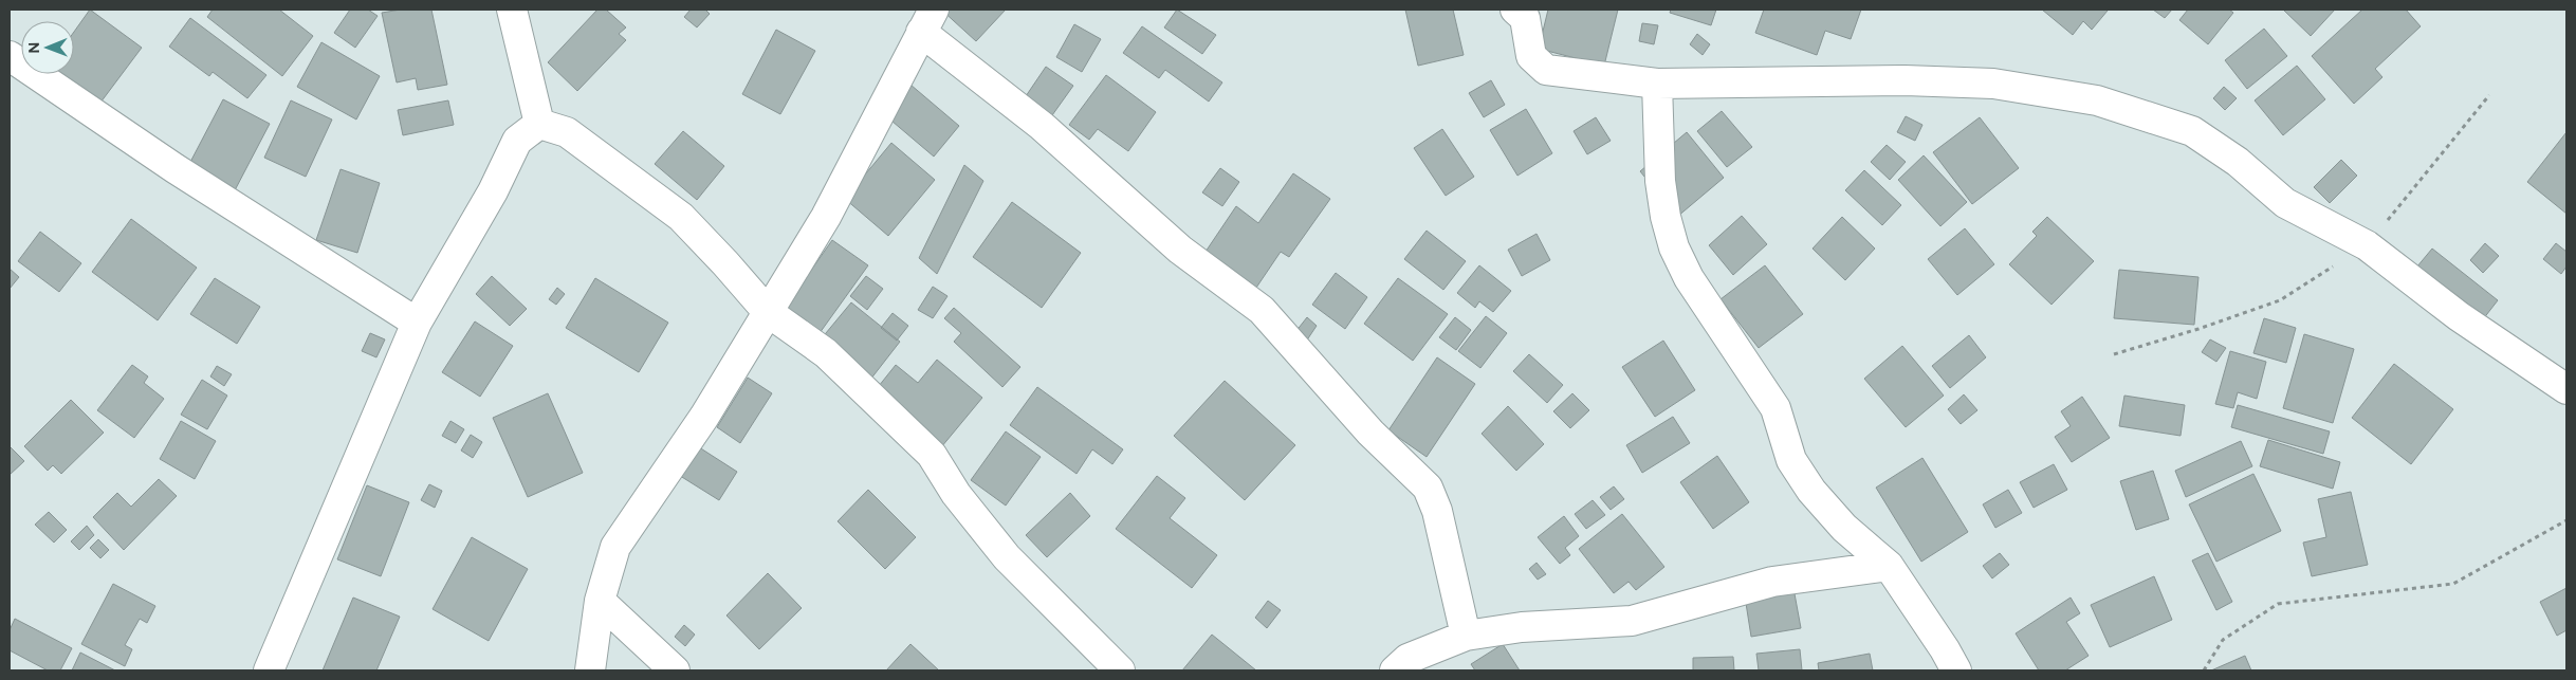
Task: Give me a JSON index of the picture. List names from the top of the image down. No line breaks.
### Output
{"north":"left"}
